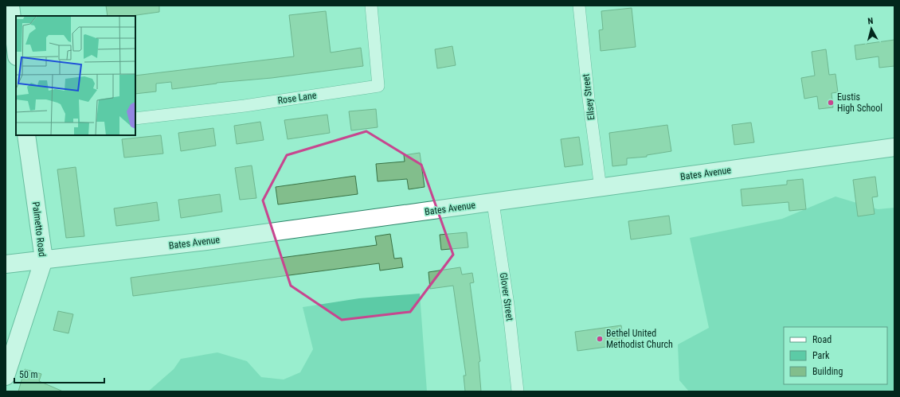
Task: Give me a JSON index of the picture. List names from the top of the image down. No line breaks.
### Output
{"streets":{"street":["Ellsey Street","Rose Lane","Bates Avenue","Palmetto Road","Glover Street"]},"crossings":[["Ellsey Street","Bates Avenue"],["Bates Avenue","Palmetto Road"],["Bates Avenue","Glover Street"]],"places":["Eustis High School","Bethel United Methodist Church"],"legend":["Road","Park","Building"],"scale_bar":"50 m","north":"top"}
